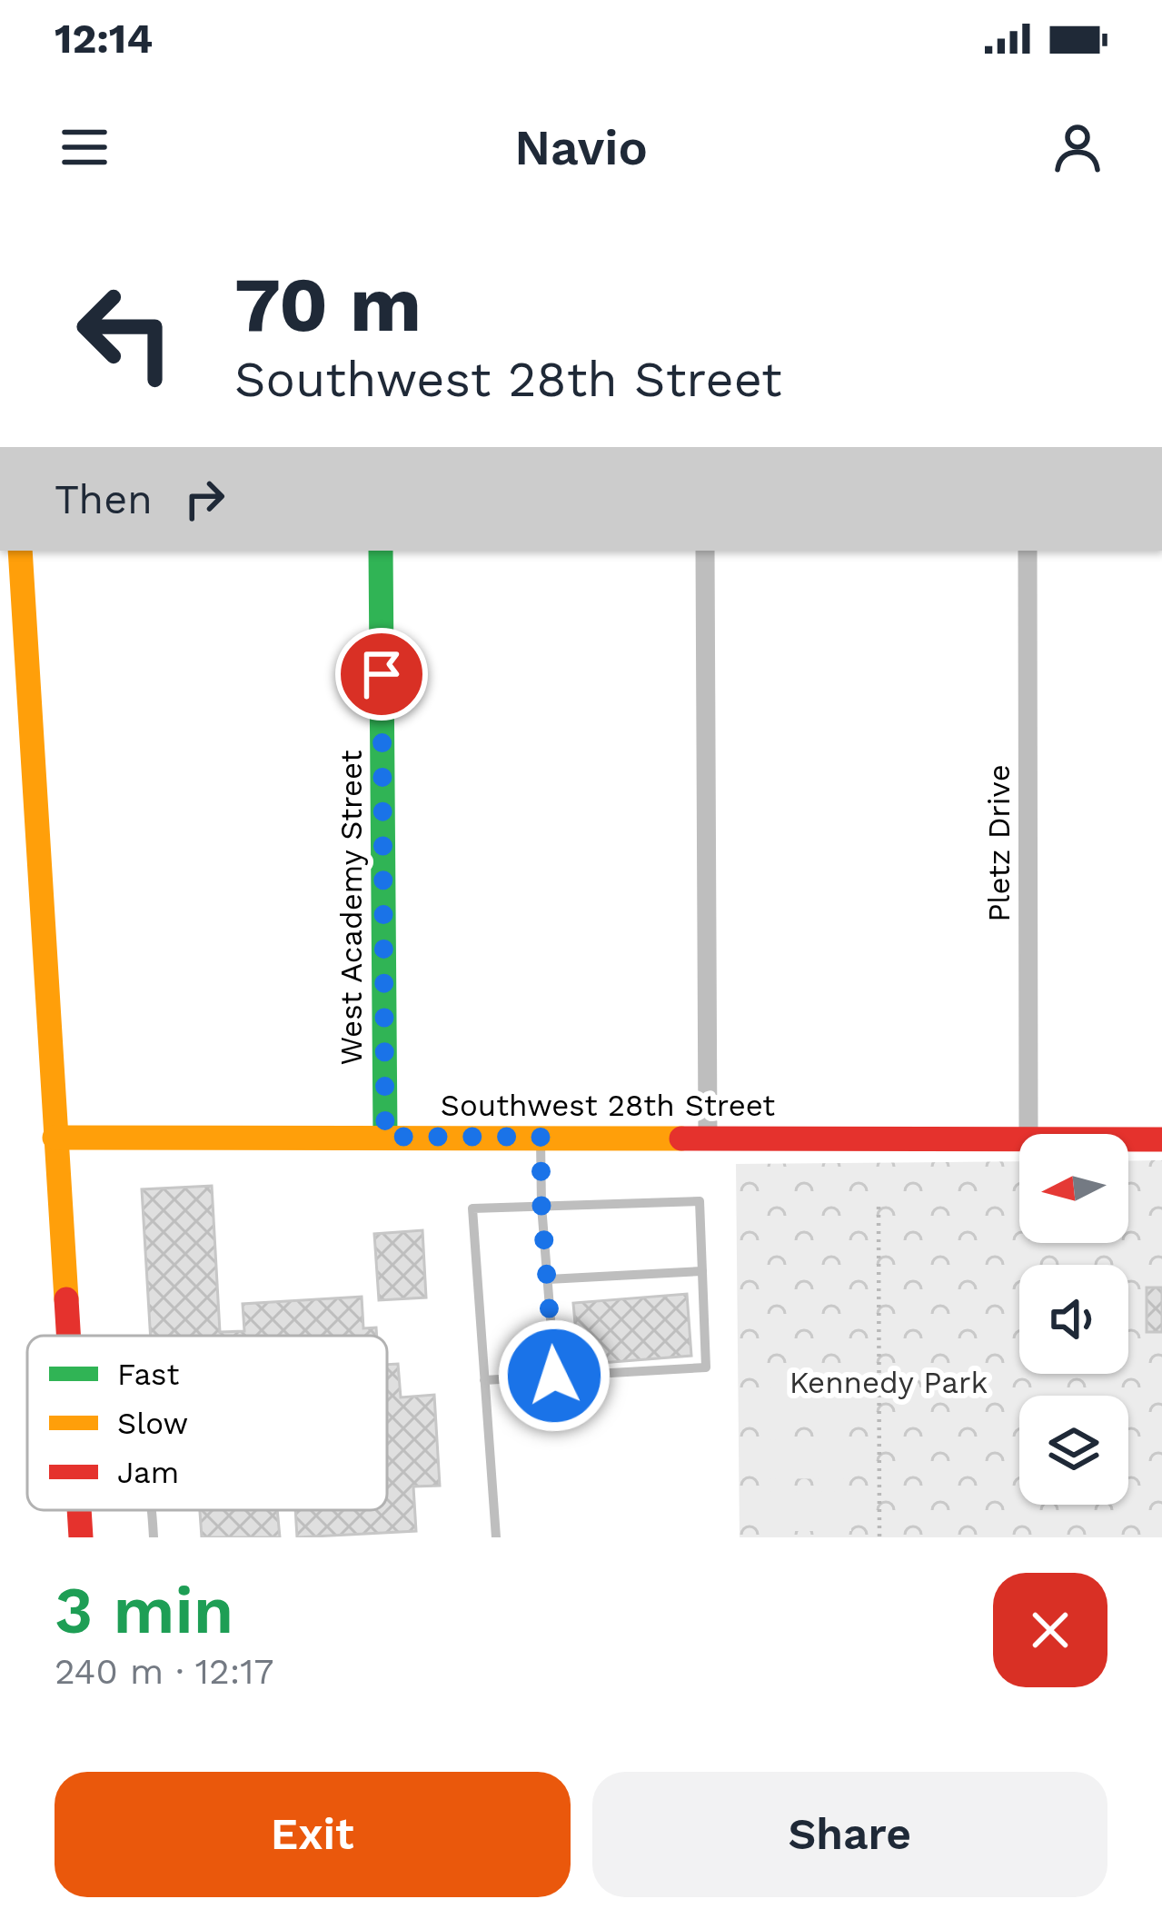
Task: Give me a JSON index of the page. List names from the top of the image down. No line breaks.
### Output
{"streets":{"street":["Pletz Drive","West Academy Street","Southwest 28th Street"]},"crossings":[["West Academy Street","Southwest 28th Street"]],"parks":["Kennedy Park"],"legend":["Fast","Slow","Jam"],"north":"left","page":{"status":"12:14","header":"Navio","turn":["70 m","Southwest 28th Street"],"then":"Then","heading":["3 min","240 m · 12:17"],"buttons":["Exit","Share"]}}
